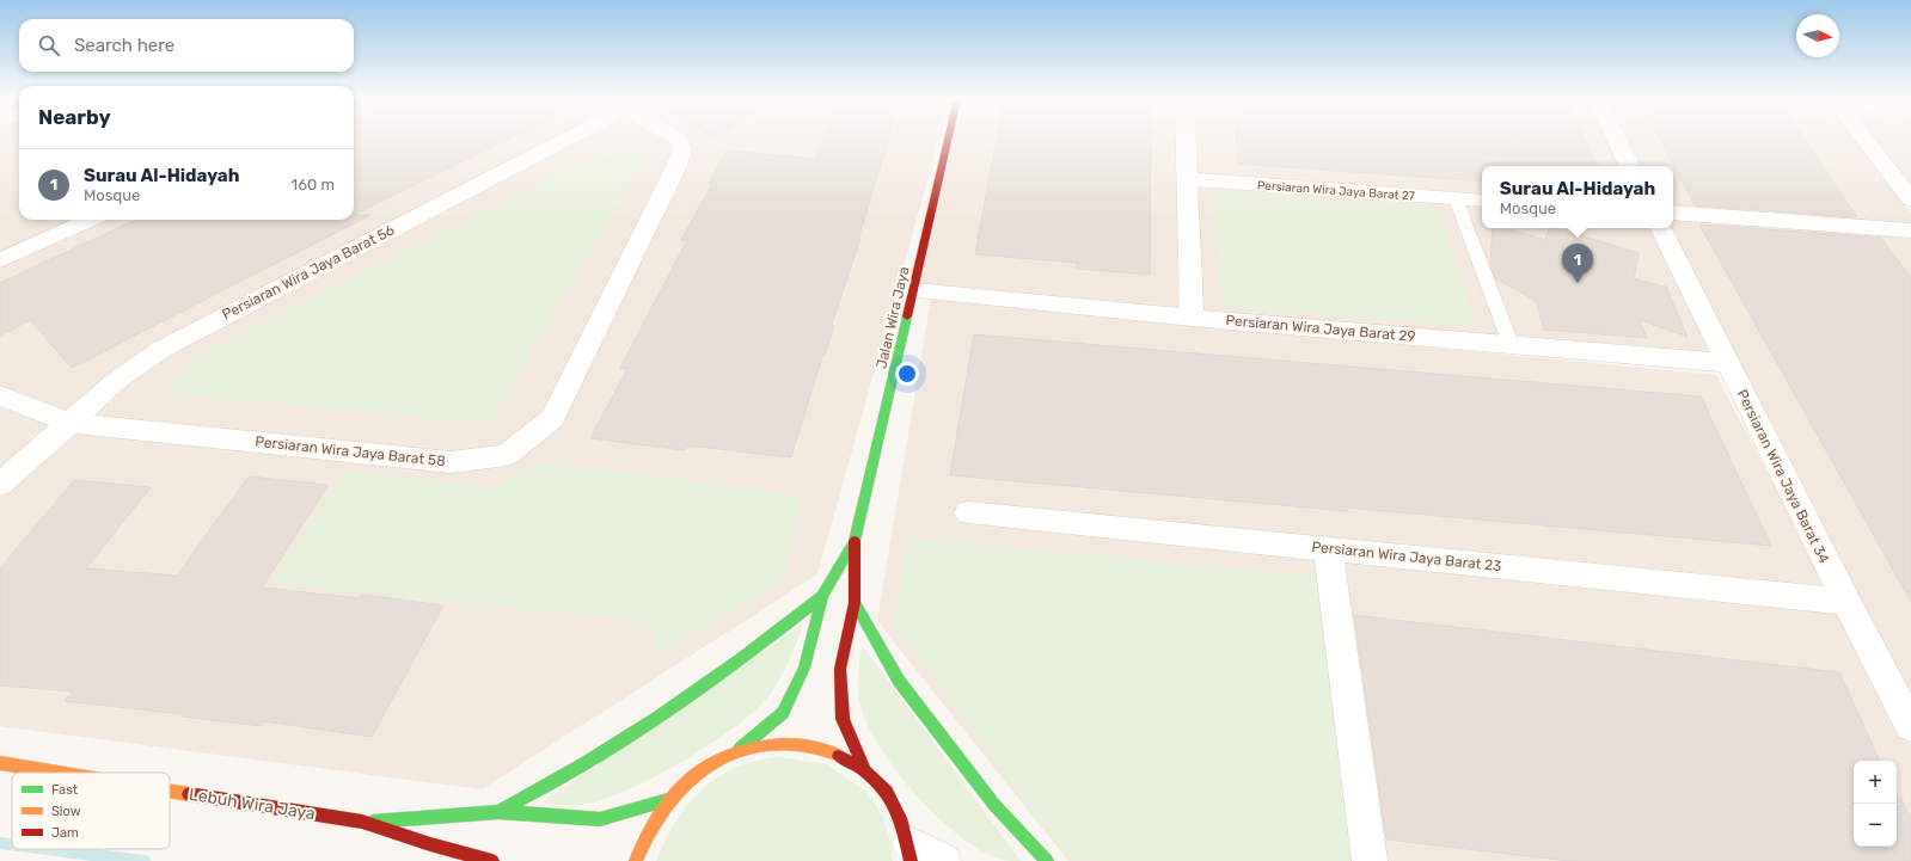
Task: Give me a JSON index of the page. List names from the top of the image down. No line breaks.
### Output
{"streets":{"street":["Persiaran Wira Jaya Barat 27","Persiaran Wira Jaya Barat 56","Jalan Wira Jaya","Persiaran Wira Jaya Barat 29","Persiaran Wira Jaya Barat 58","Persiaran Wira Jaya Barat 34","Persiaran Wira Jaya Barat 23","Lebuh Wira Jaya"]},"crossings":[["Persiaran Wira Jaya Barat 56","Persiaran Wira Jaya Barat 58"],["Jalan Wira Jaya","Persiaran Wira Jaya Barat 29"],["Persiaran Wira Jaya Barat 29","Persiaran Wira Jaya Barat 34"],["Persiaran Wira Jaya Barat 34","Persiaran Wira Jaya Barat 23"]],"legend":["Fast","Slow","Jam"],"north":"right","page":{"search":"Search here","heading":"Nearby","list":[{"mark":"1","name":"Surau Al-Hidayah","note":"Mosque","value":"160 m"}],"popup":["Surau Al-Hidayah","Mosque"],"pins":"1","map_buttons":["+","−"]}}
